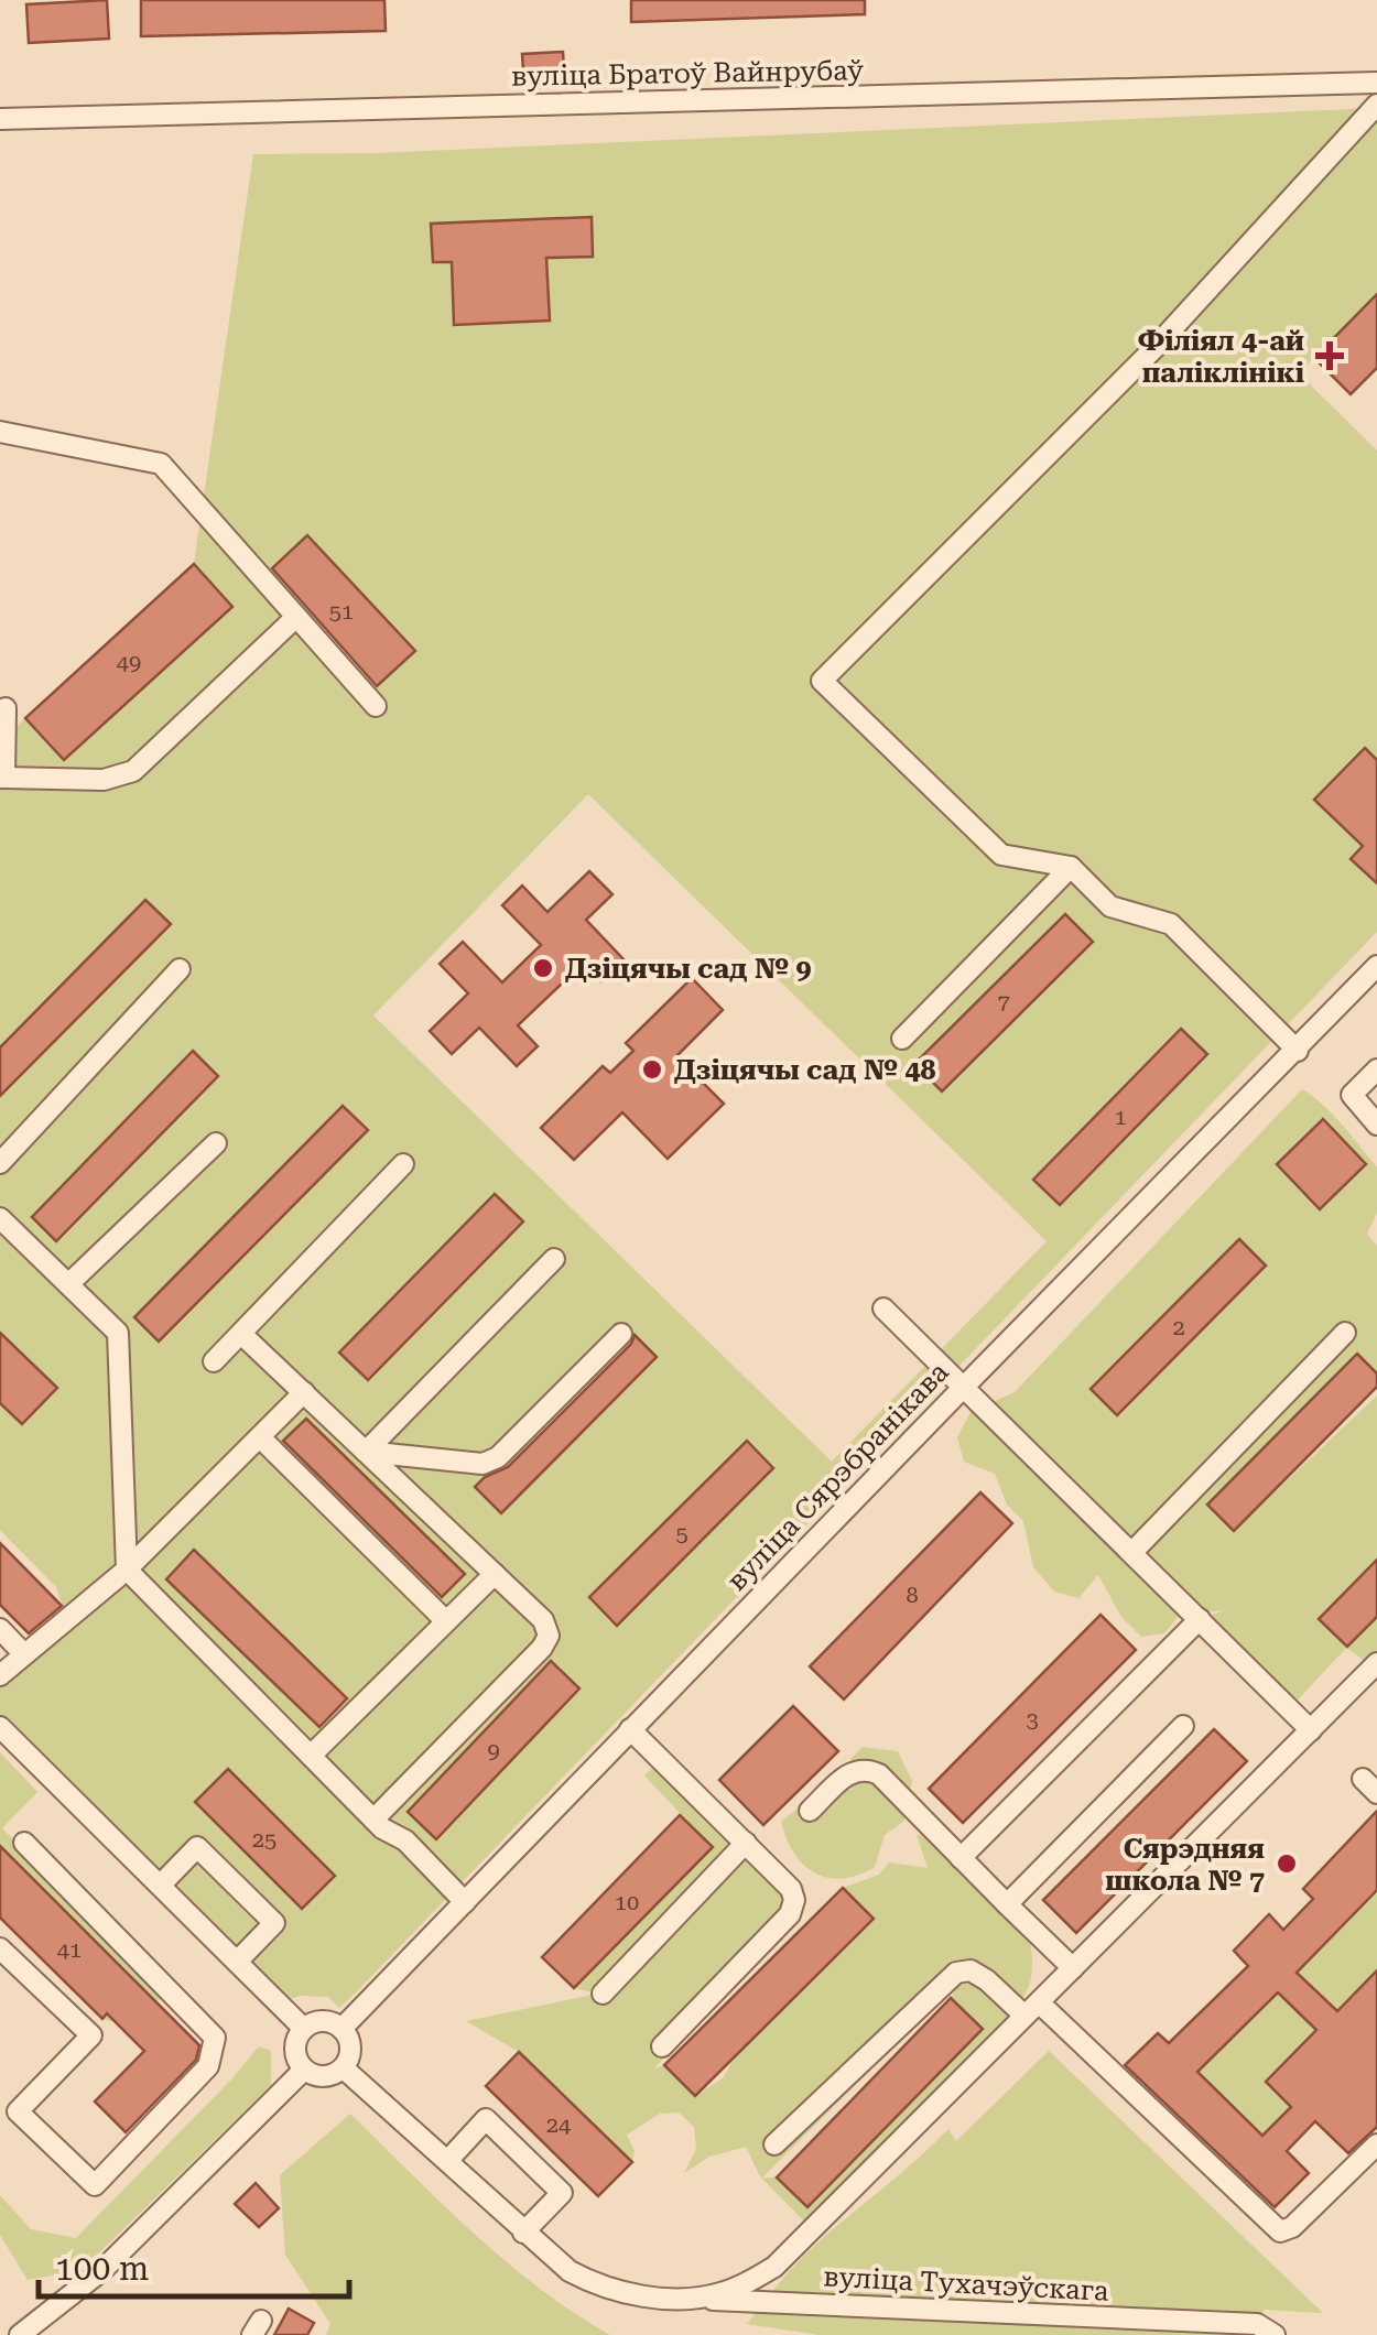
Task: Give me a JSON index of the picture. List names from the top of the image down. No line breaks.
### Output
{"streets":{"street":["вуліца Братоў Вайнрубаў","вуліца Сярэбранікава","вуліца Тухачэўскага"]},"places":{"health":["Філіял 4-ай паліклінікі"],"other":["Дзіцячы сад № 9","Дзіцячы сад № 48","Сярэдняя школа № 7"]},"house_numbers":["51","49","7","1","2","5","8","3","9","25","10","41","24"],"scale_bar":"100 m"}
